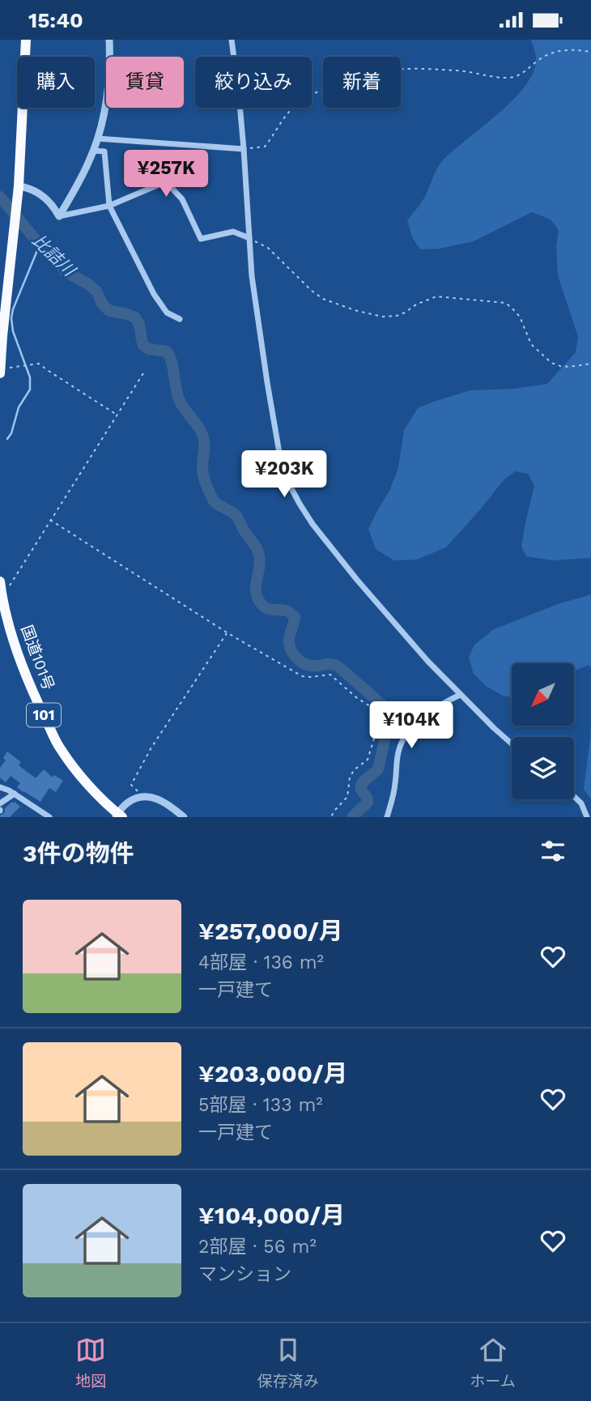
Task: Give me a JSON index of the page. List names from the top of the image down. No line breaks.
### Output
{"streets":{"highway":["国道101号","101"]},"water":["比詰川"],"north":"bottom left","page":{"status":"15:40","chip":["購入","賃貸","絞り込み","新着"],"price":["¥257K","¥203K","¥104K"],"heading":"3件の物件","list":[{"name":"¥257,000/月","note":"4部屋 · 136 m² · 一戸建て"},{"name":"¥203,000/月","note":"5部屋 · 133 m² · 一戸建て"},{"name":"¥104,000/月","note":"2部屋 · 56 m² · マンション"}],"tabs":["地図","保存済み","ホーム"]}}
